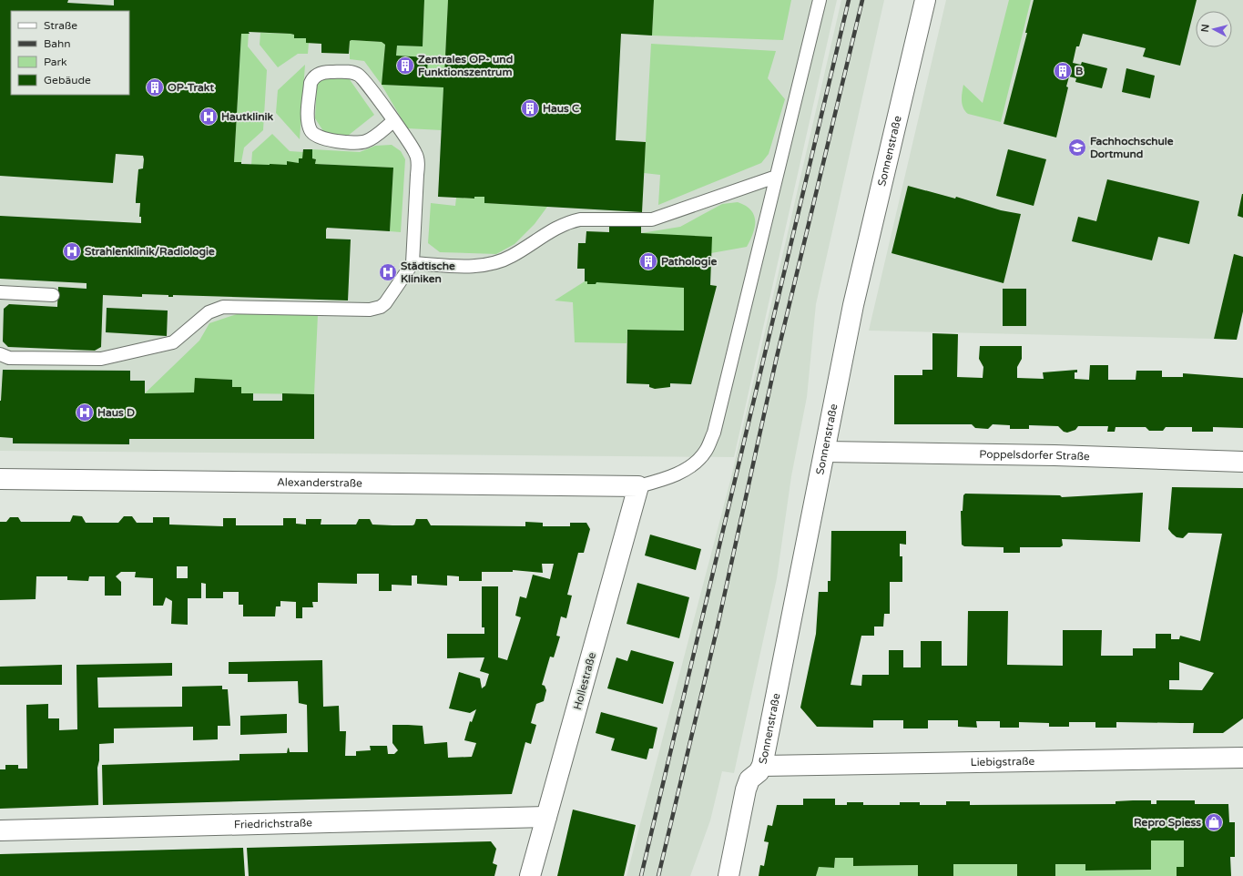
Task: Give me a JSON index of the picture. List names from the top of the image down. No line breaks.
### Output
{"streets":{"street":["Sonnenstraße","Poppelsdorfer Straße","Alexanderstraße","Hollestraße","Liebigstraße","Friedrichstraße"]},"crossings":[["Sonnenstraße","Poppelsdorfer Straße"],["Sonnenstraße","Liebigstraße"],["Alexanderstraße","Hollestraße"],["Hollestraße","Friedrichstraße"]],"places":{"building":["Zentrales OP- und Funktionszentrum","B","OP-Trakt","Haus C","Pathologie"],"hospital":["Hautklinik","Strahlenklinik/Radiologie","Städtische Kliniken","Haus D"],"school or university":["Fachhochschule Dortmund"],"shop":["Repro Spiess"]},"legend":["Straße","Bahn","Park","Gebäude"],"north":"left"}
